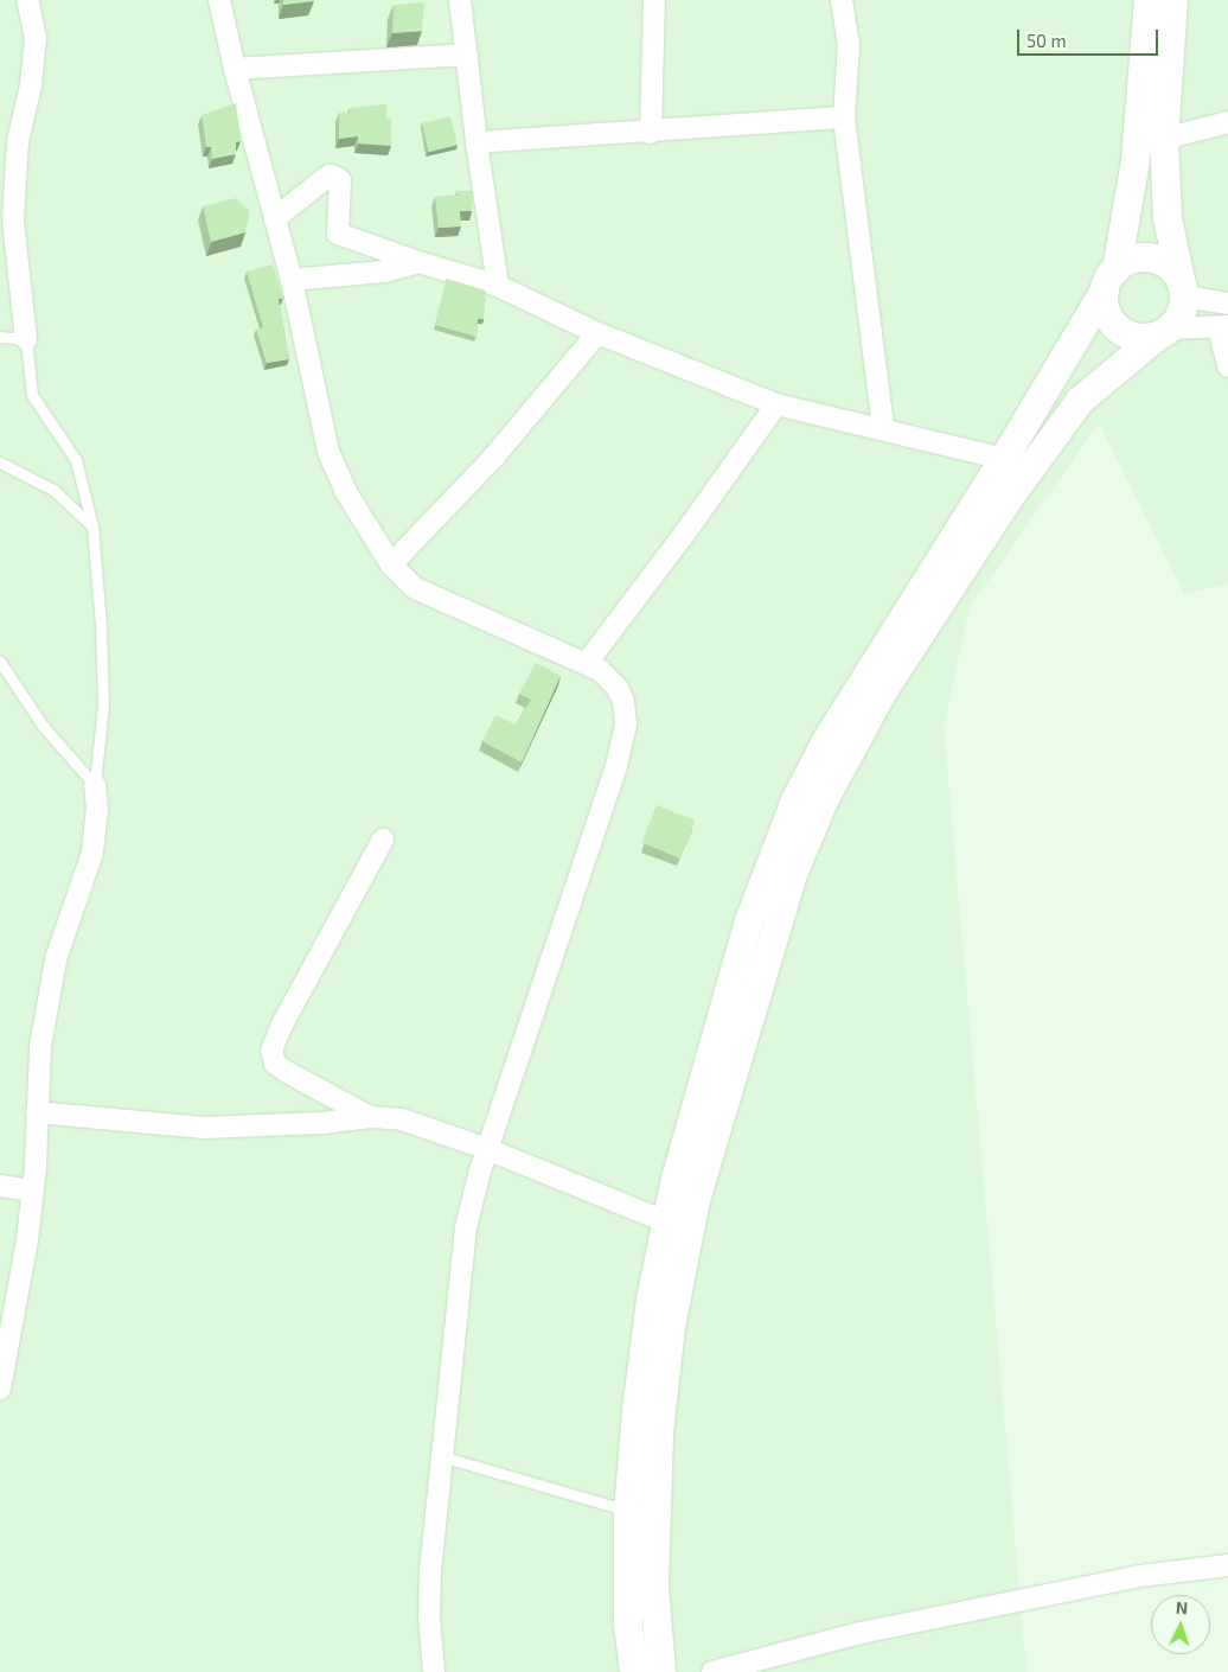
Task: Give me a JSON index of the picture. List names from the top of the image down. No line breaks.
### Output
{"scale_bar":"50 m","north":"top"}
